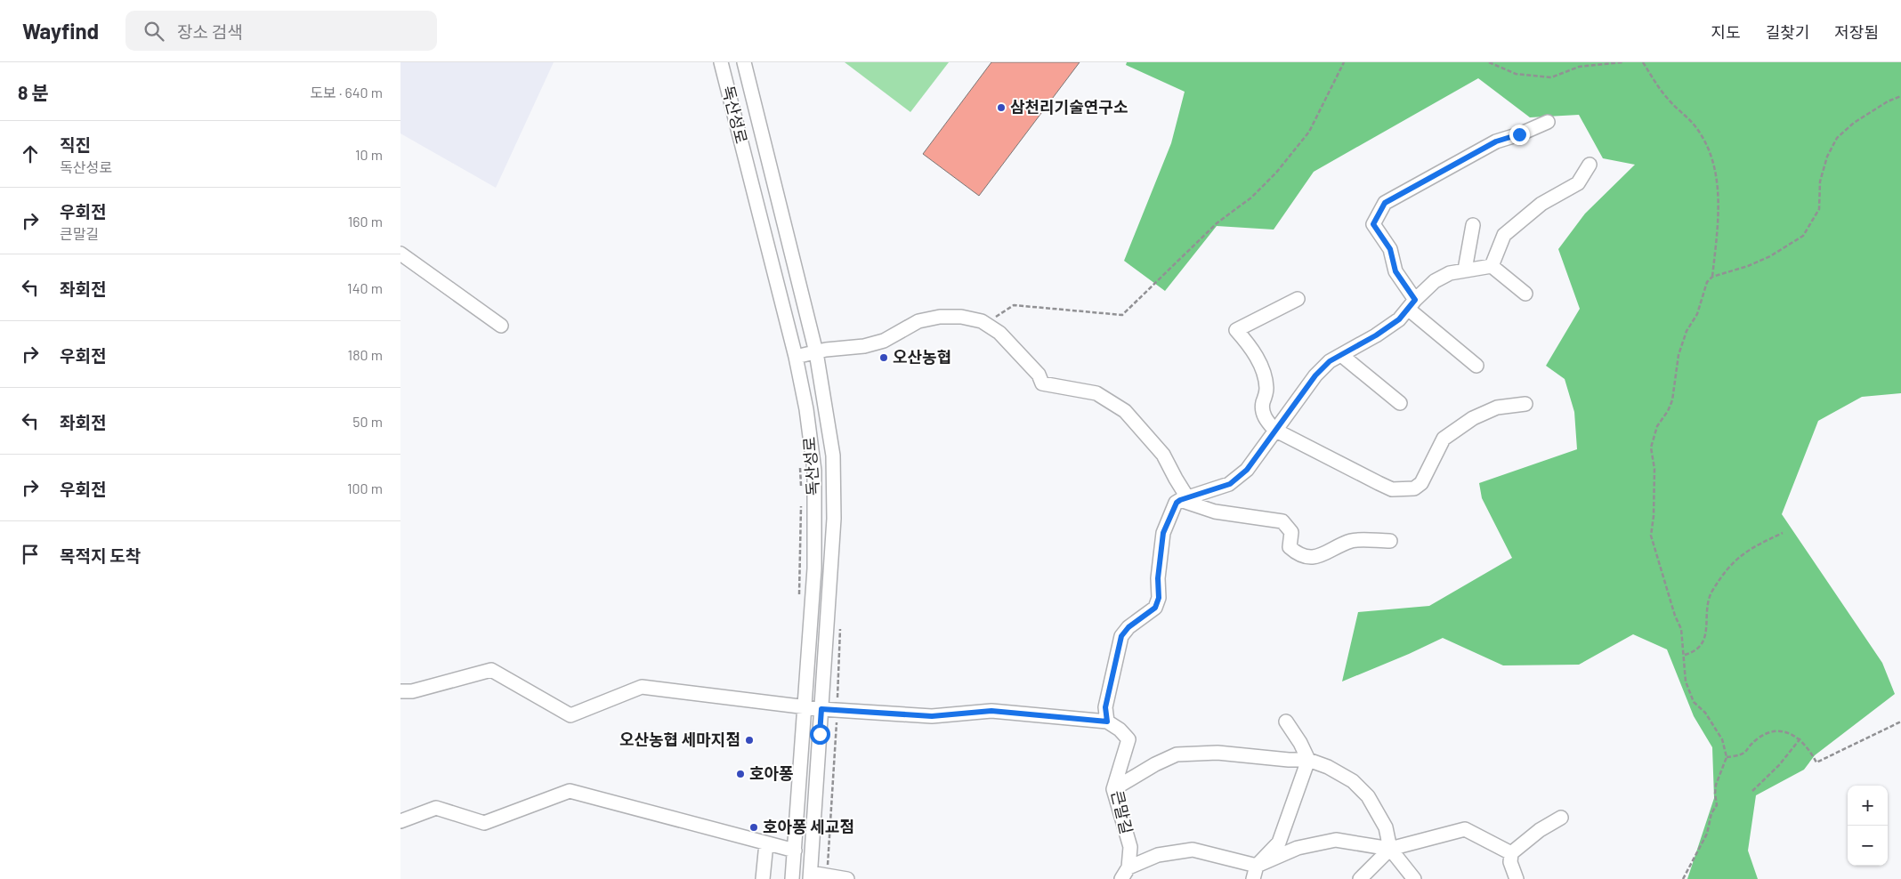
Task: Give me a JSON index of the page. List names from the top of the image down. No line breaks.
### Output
{"streets":{"street":["독산성로","큰말길"]},"places":["삼천리기술연구소","오산농협","오산농협 세마지점","호아퐁","호아퐁 세교점"],"page":{"header":"Wayfind","search":"장소 검색","nav":["지도","길찾기","저장됨"],"heading":["8 분","도보 · 640 m"],"list":[["직진","독산성로","10 m"],["우회전","큰말길","160 m"],["좌회전","140 m"],["우회전","180 m"],["좌회전","50 m"],["우회전","100 m"],"목적지 도착"],"map_buttons":["+","−"]}}
